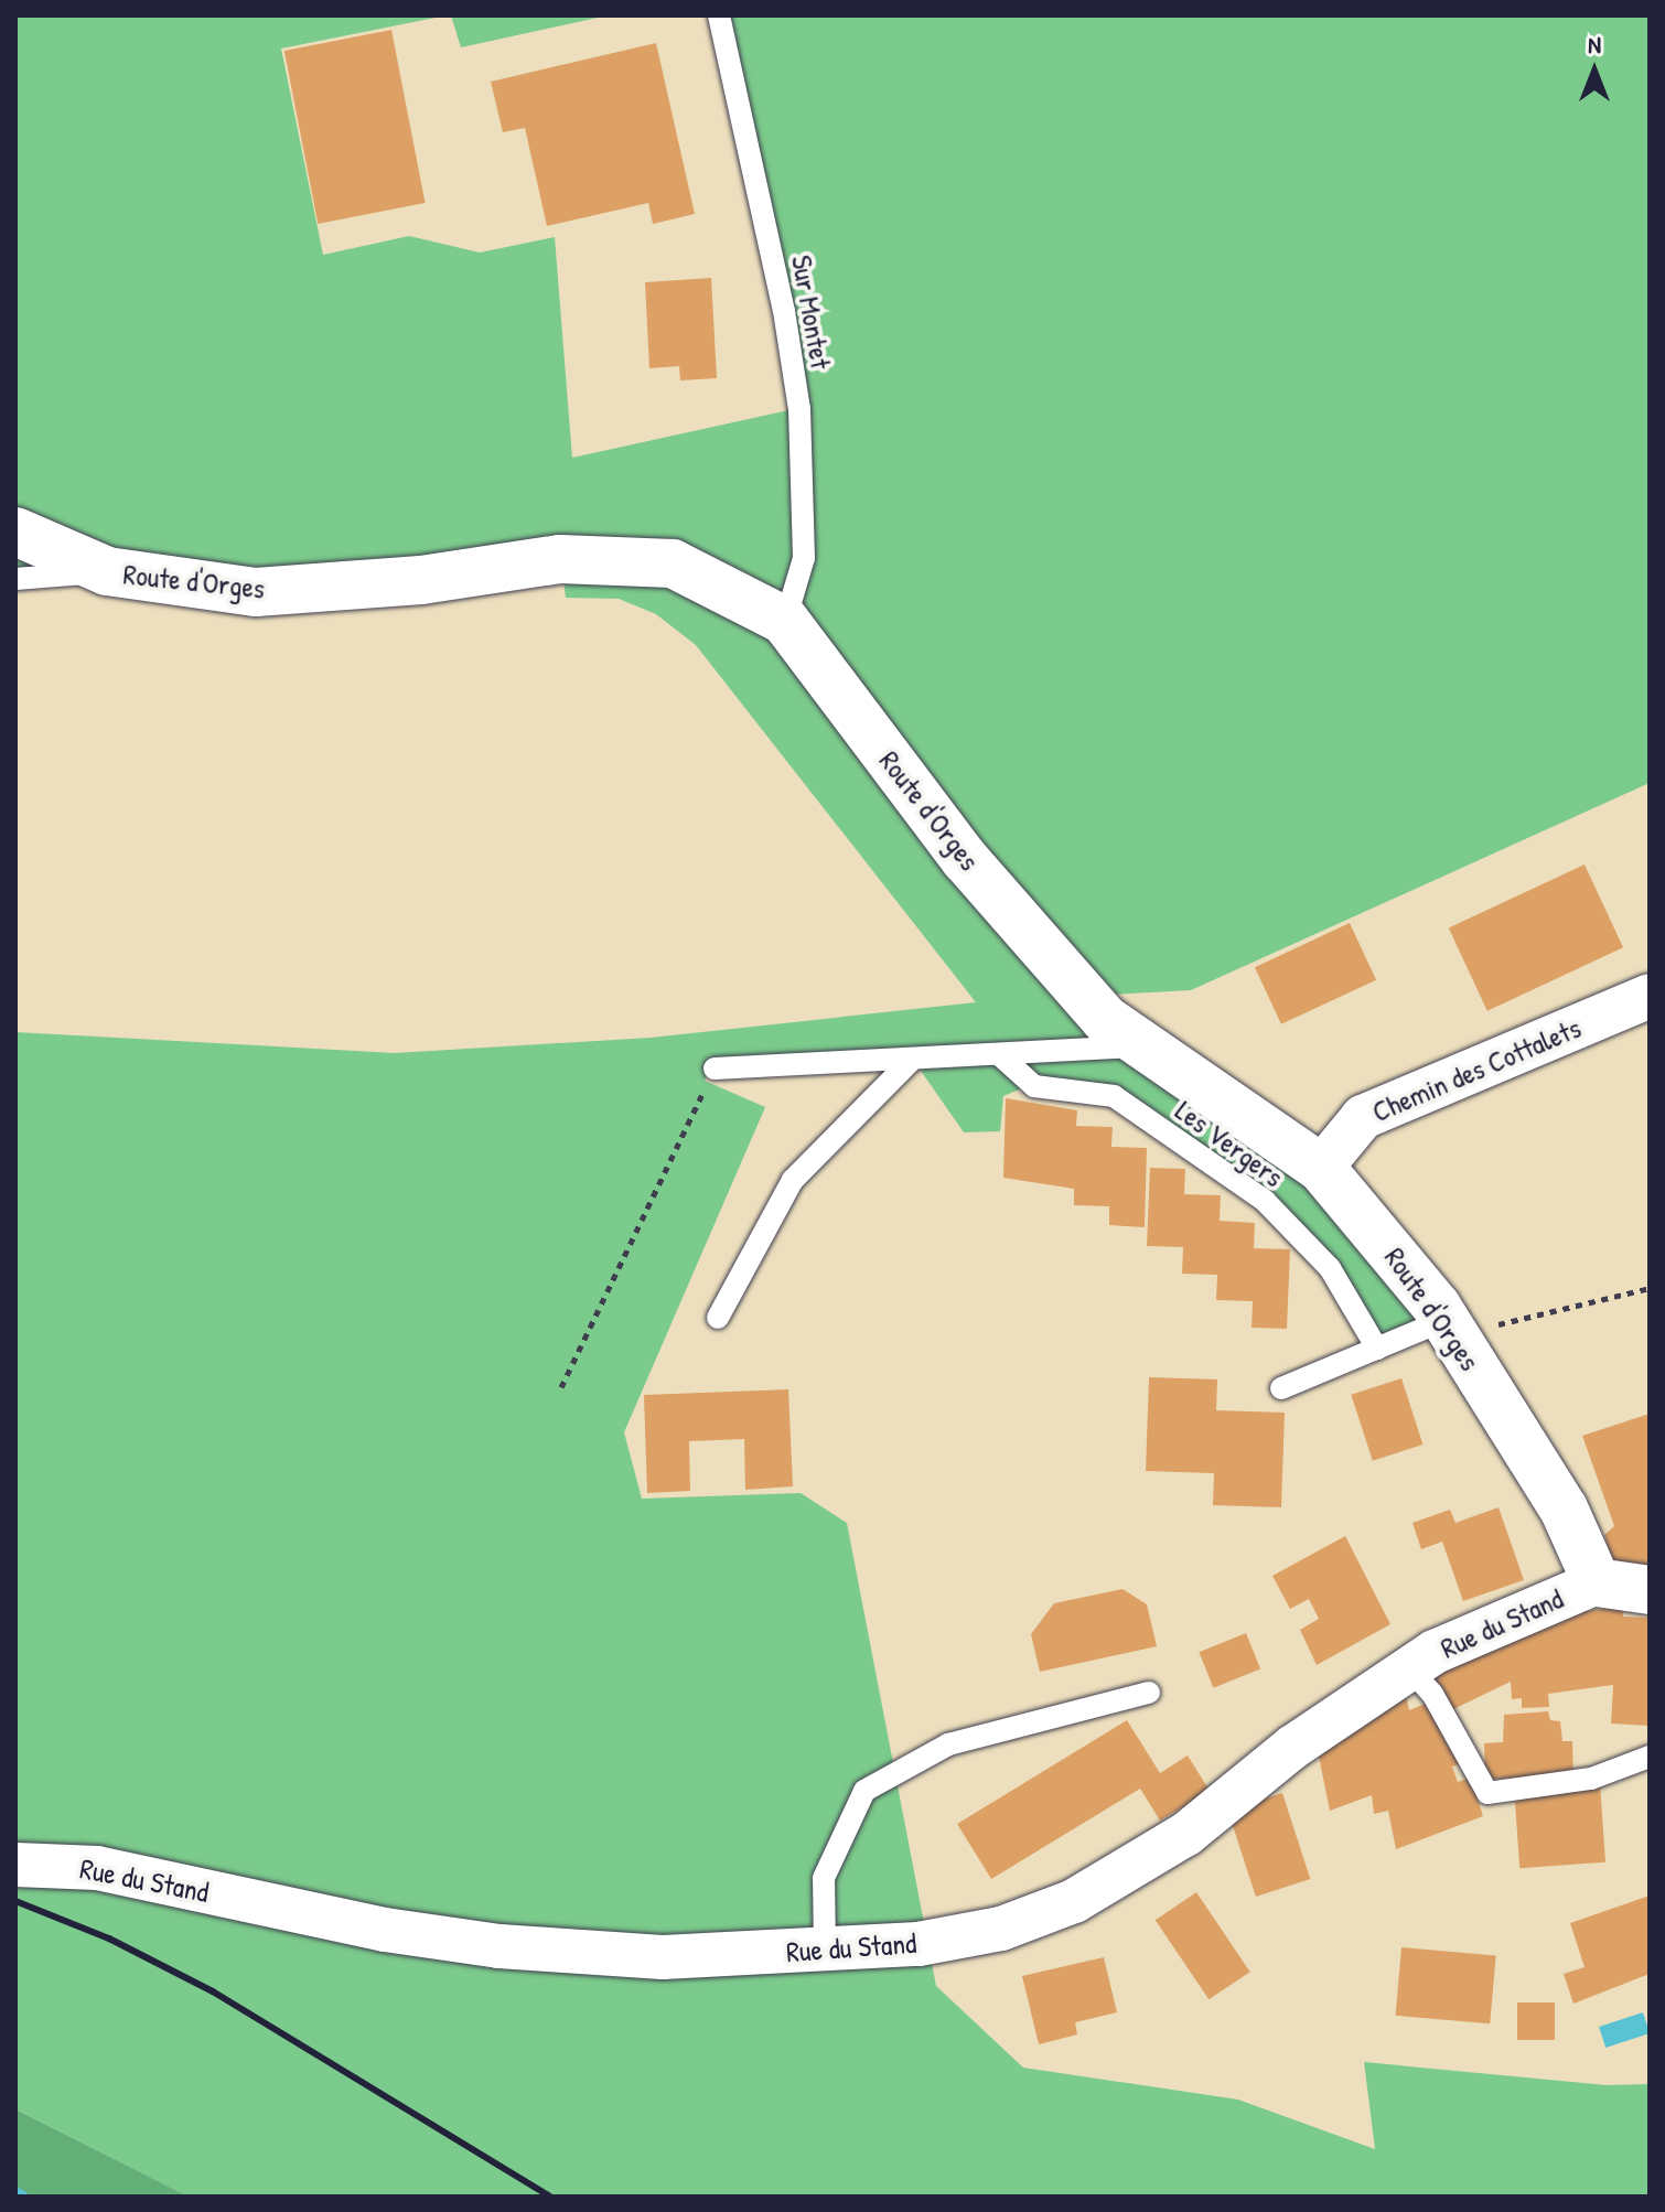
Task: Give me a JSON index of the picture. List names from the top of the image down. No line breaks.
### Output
{"streets":{"street":["Route d'Orges","Chemin des Cottalets","Rue du Stand"],"lane":["Sur Montet","Les Vergers"]},"crossings":[["Sur Montet","Route d'Orges"],["Route d'Orges","Chemin des Cottalets"],["Route d'Orges","Rue du Stand"]],"north":"top"}
